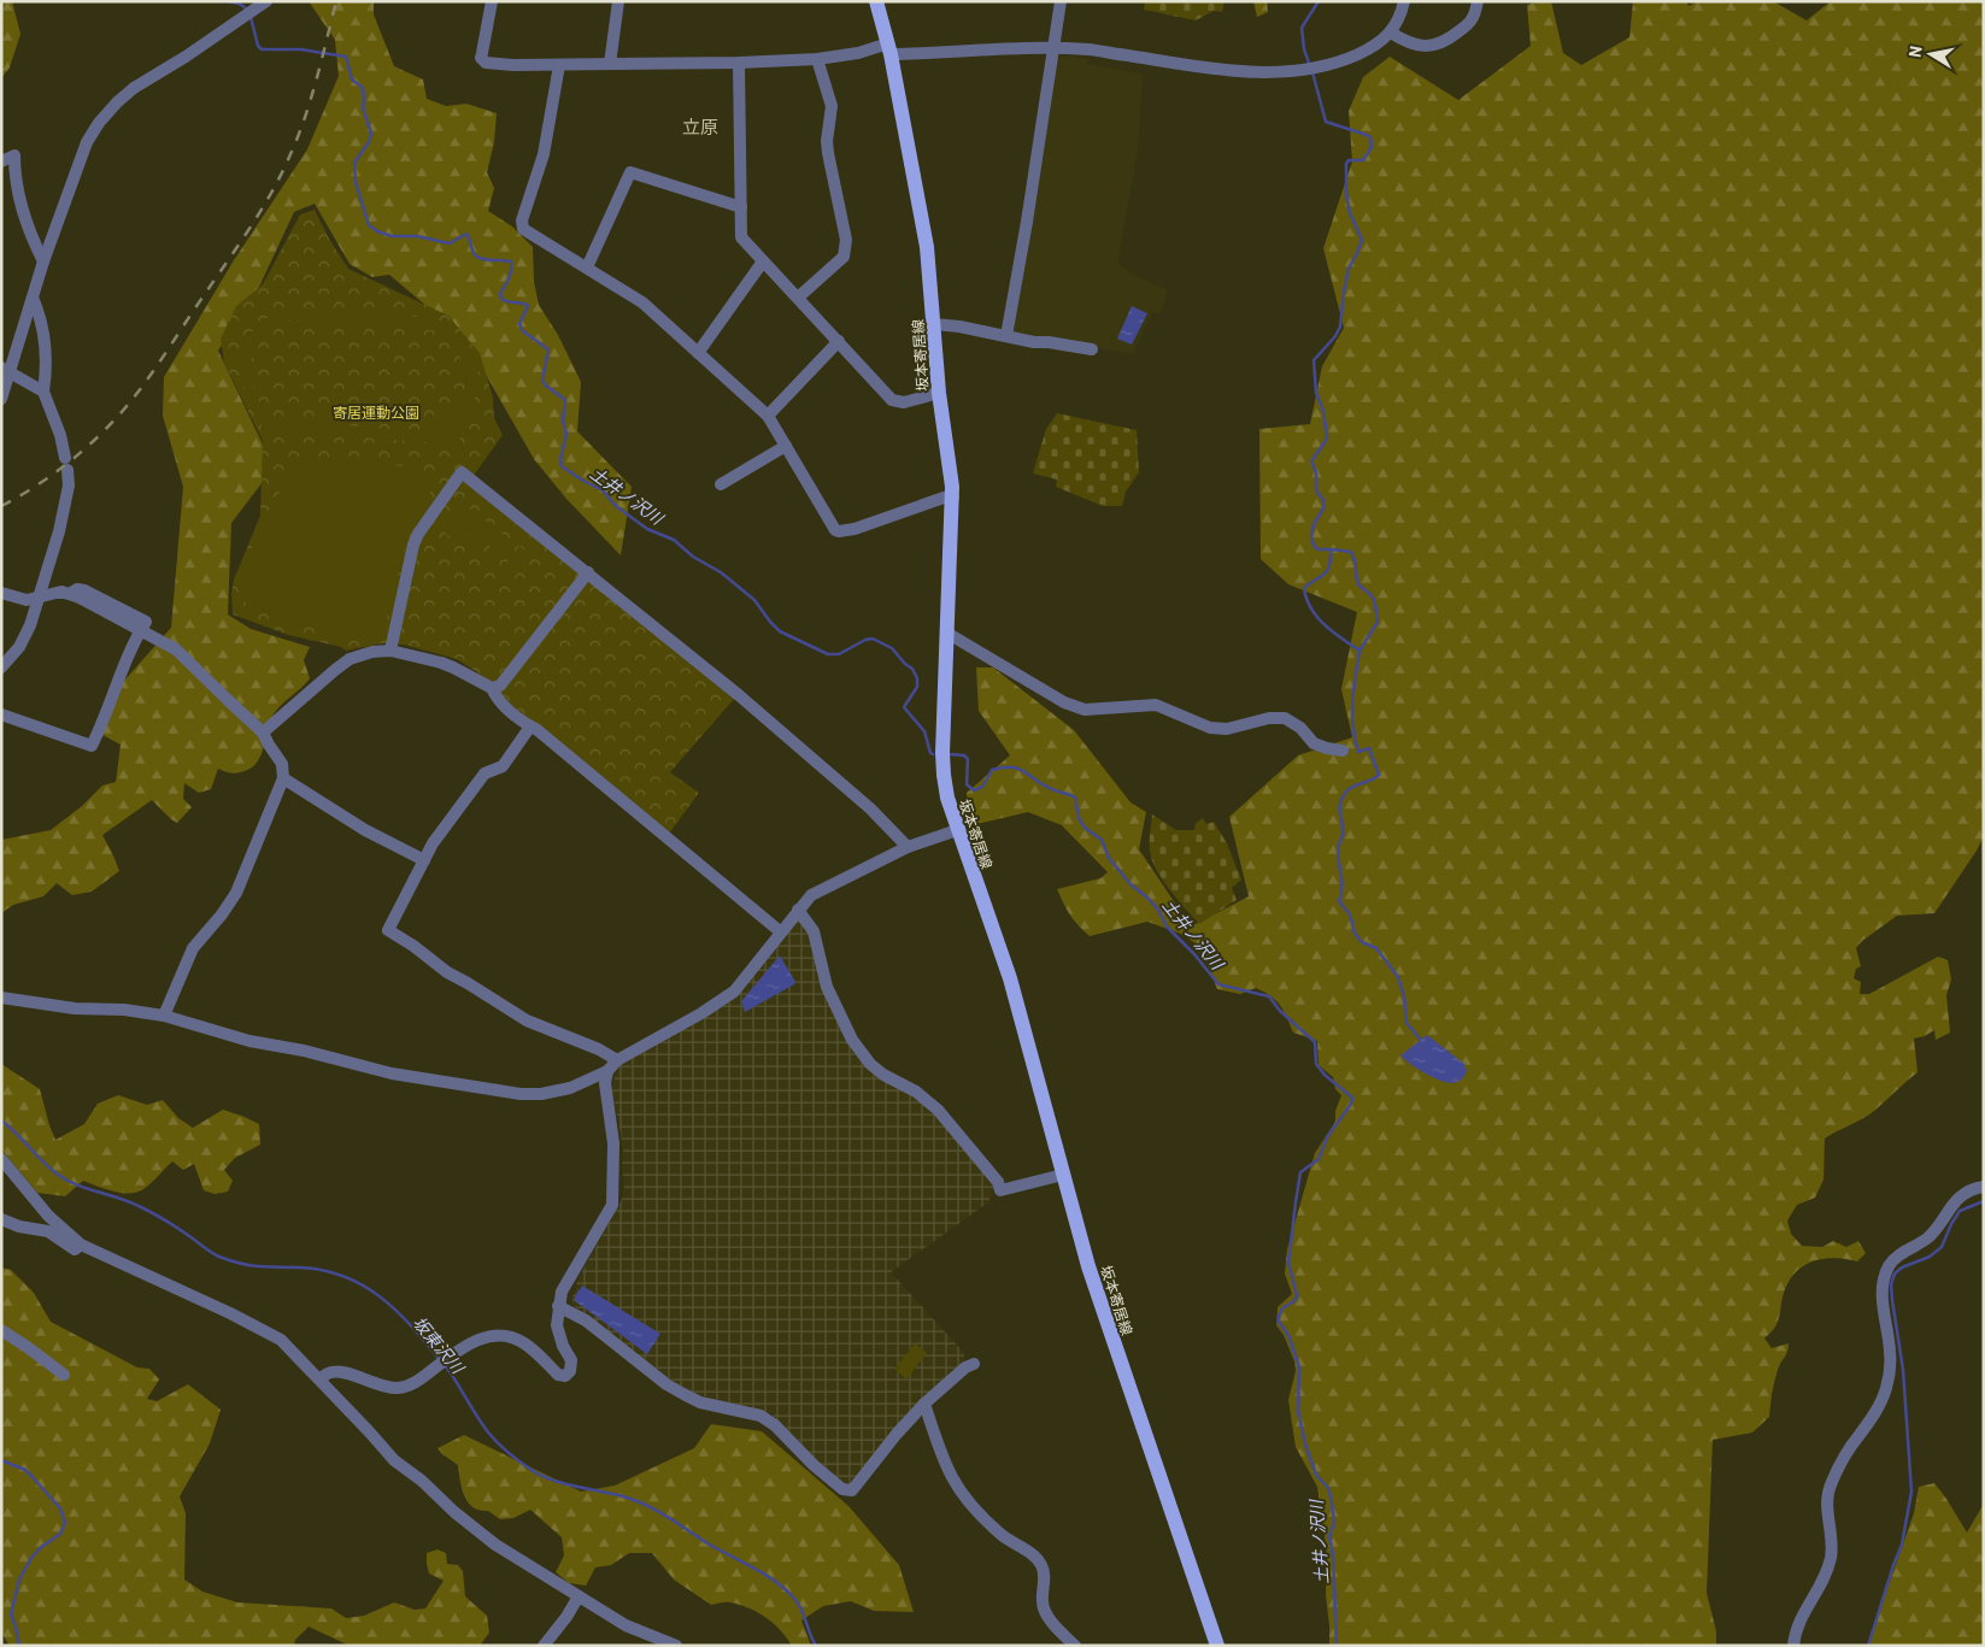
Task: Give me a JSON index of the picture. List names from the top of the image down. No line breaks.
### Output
{"streets":{"main road":["坂本寄居線"]},"districts":["立原"],"water":["土井ノ沢川","坂東沢川"],"parks":["寄居運動公園"],"north":"left"}
